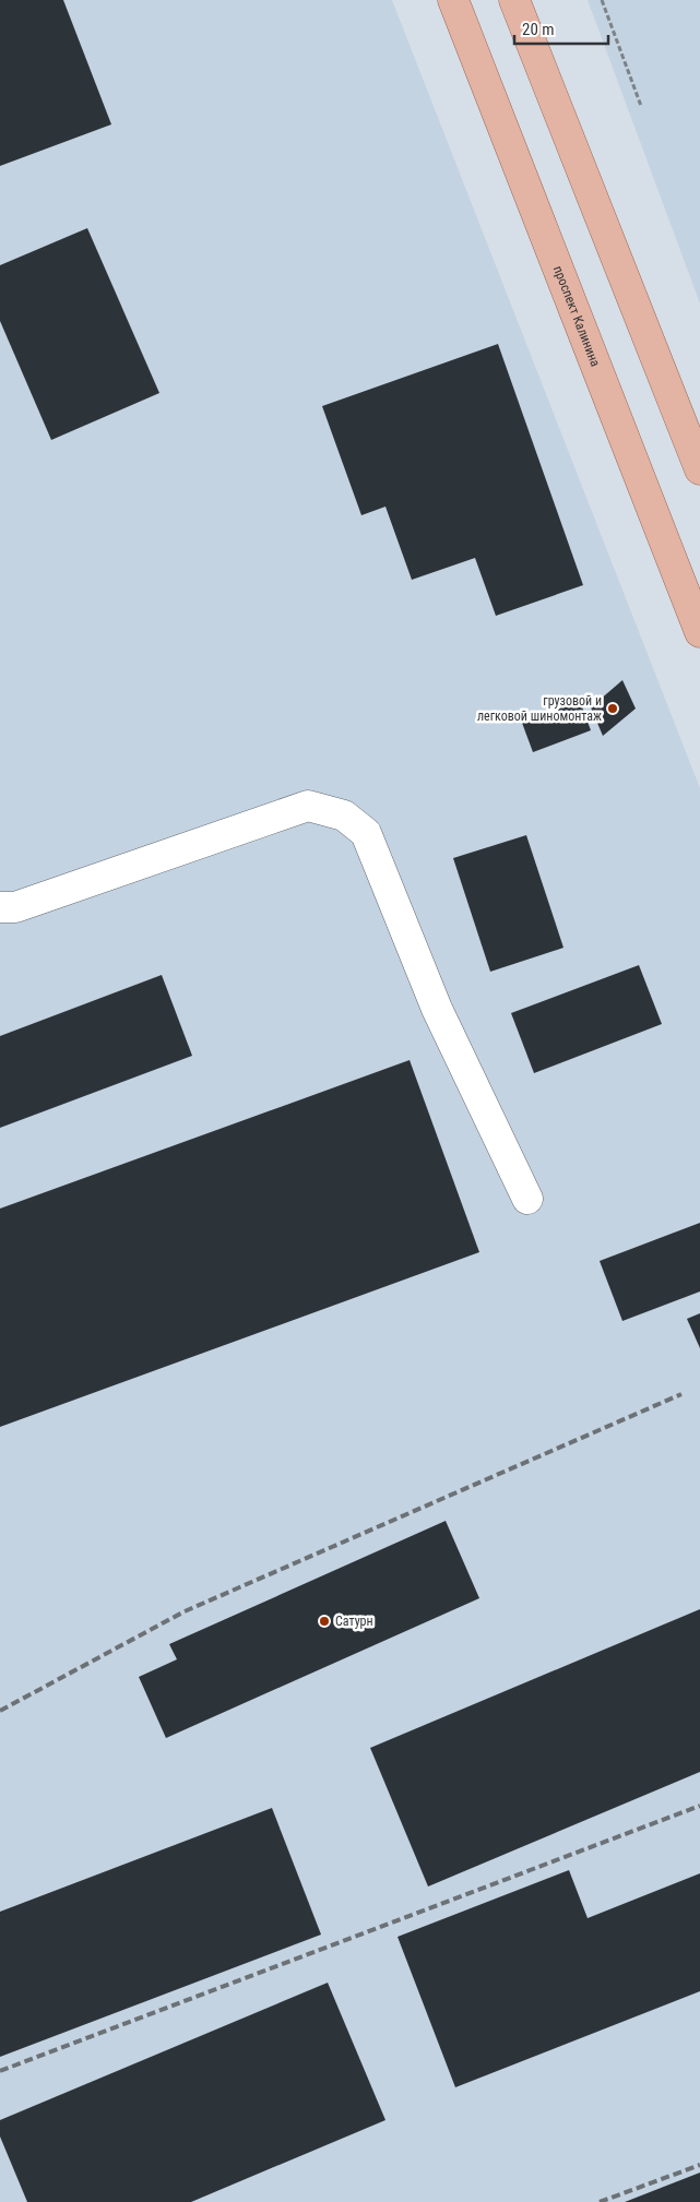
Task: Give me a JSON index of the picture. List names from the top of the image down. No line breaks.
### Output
{"streets":{"main road":["проспект Калинина"]},"places":["грузовой и легковой шиномонтаж","Сатурн"],"scale_bar":"20 m"}
